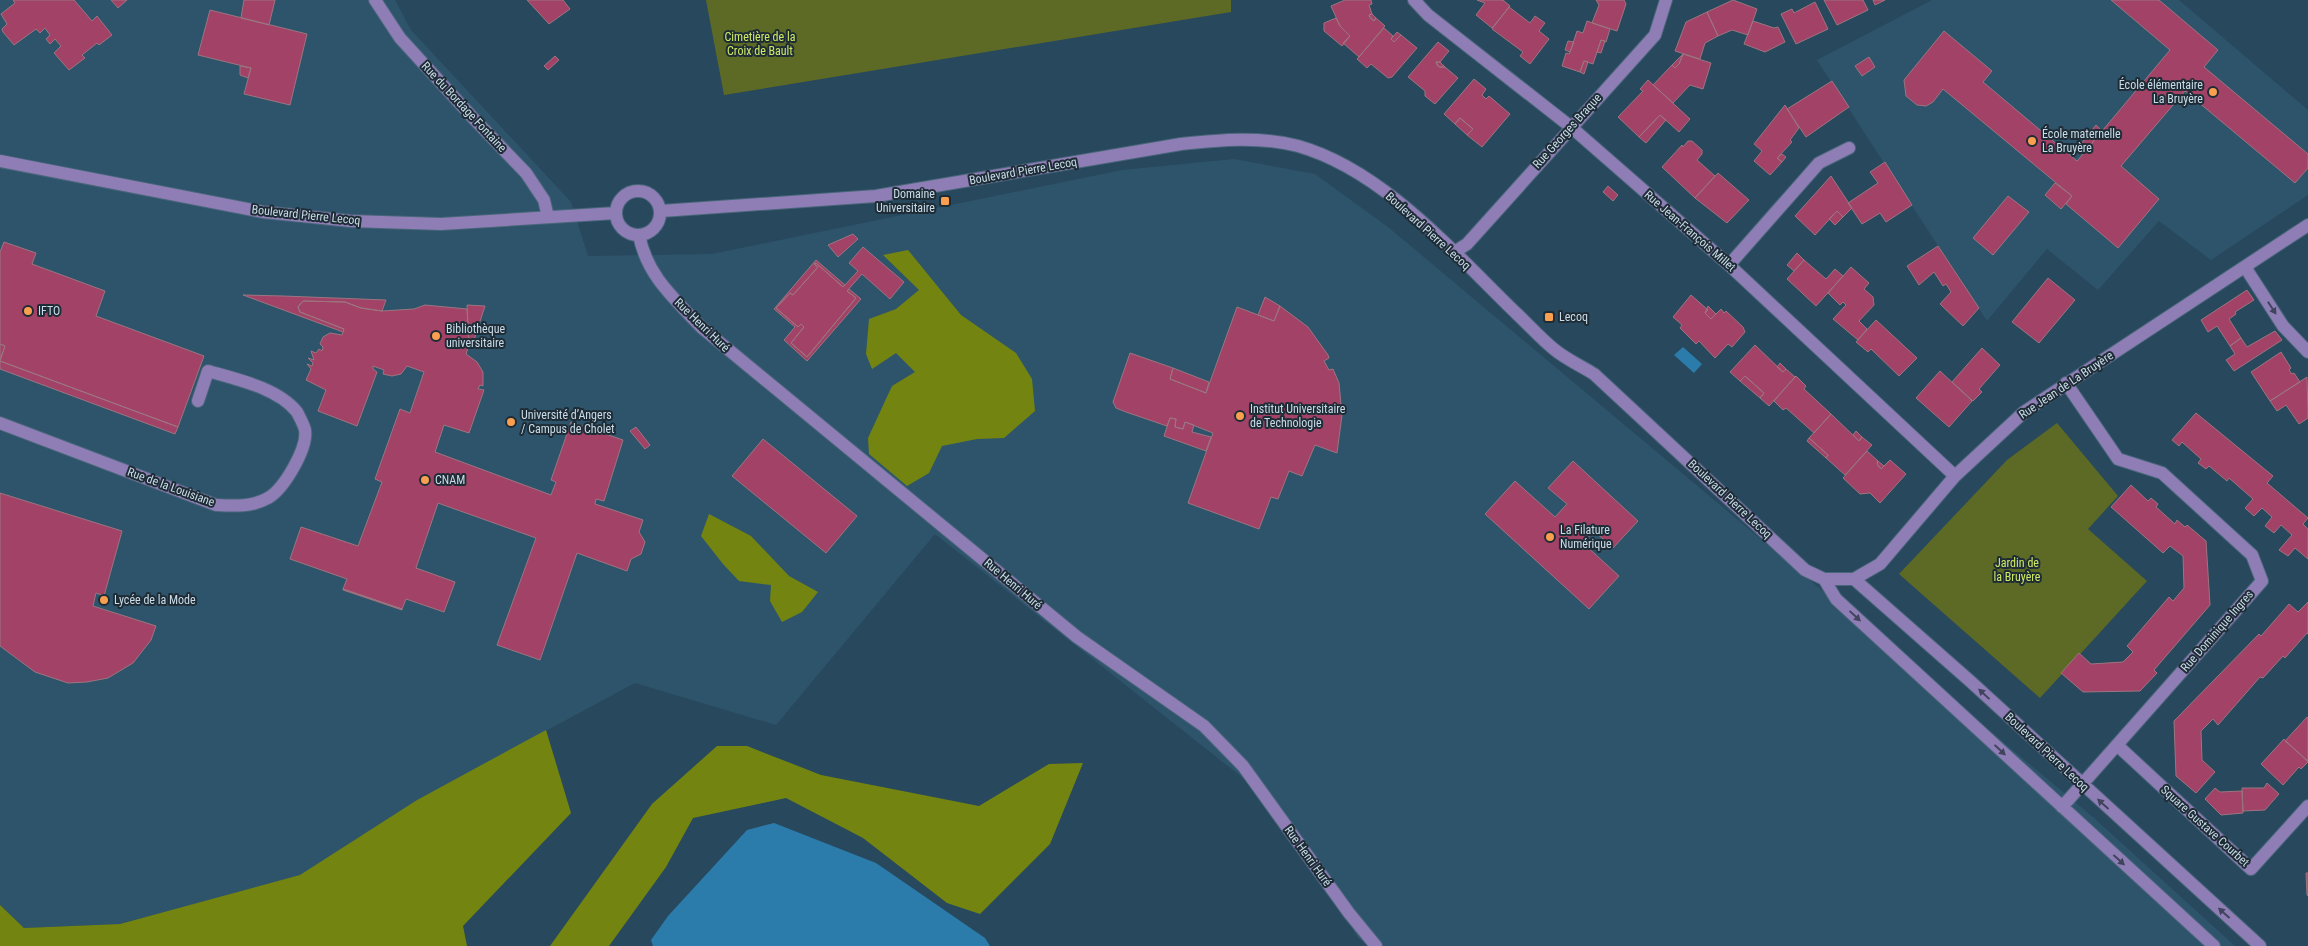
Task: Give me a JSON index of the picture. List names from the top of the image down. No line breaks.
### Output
{"streets":{"street":["Rue du Bordage Fontaine","Rue Georges Braque","Boulevard Pierre Lecoq","Rue Jean-François Millet","Rue Henri Huré","Rue Jean de La Bruyère","Rue de la Louisiane","Rue Dominique Ingres","Square Gustave Courbet"]},"crossings":[["Rue du Bordage Fontaine","Boulevard Pierre Lecoq"],["Rue Georges Braque","Boulevard Pierre Lecoq"],["Rue Georges Braque","Rue Jean-François Millet"],["Boulevard Pierre Lecoq","Rue Henri Huré"],["Boulevard Pierre Lecoq","Rue Jean de La Bruyère"],["Boulevard Pierre Lecoq","Rue Dominique Ingres"],["Rue Jean-François Millet","Rue Jean de La Bruyère"],["Rue Jean de La Bruyère","Rue Dominique Ingres"],["Rue Dominique Ingres","Square Gustave Courbet"]],"parks":["Cimetière de la Croix de Bault","Jardin de la Bruyère"],"places":{"other":["École élémentaire La Bruyère","École maternelle La Bruyère","IFTO","Bibliothèque universitaire","Institut Universitaire de Technologie","Université d’Angers / Campus de Cholet","CNAM","La Filature Numérique","Lycée de la Mode"],"transit":["Domaine Universitaire","Lecoq"]}}
